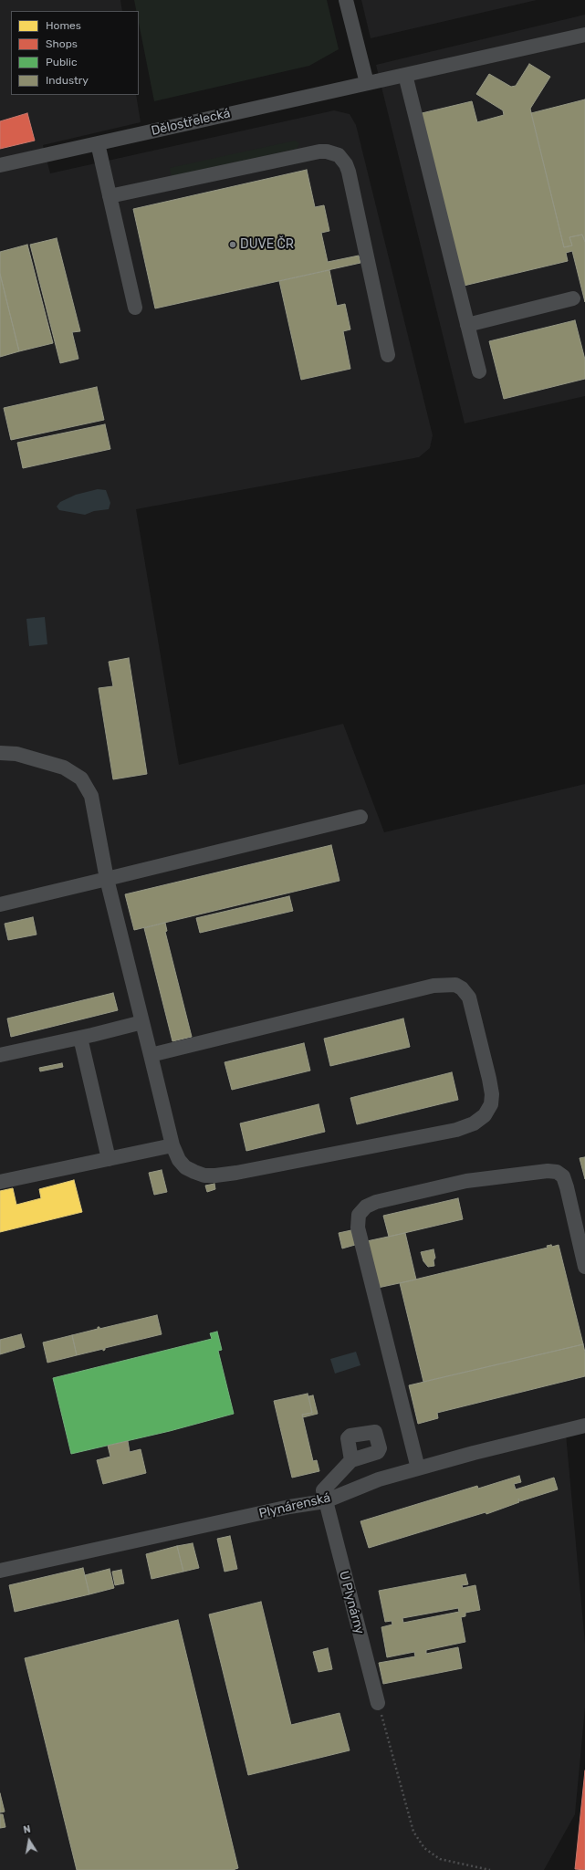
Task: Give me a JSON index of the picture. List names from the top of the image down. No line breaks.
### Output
{"streets":{"street":["Dělostřelecká","Plynárenská","U Plynárny"]},"crossings":[["Plynárenská","U Plynárny"]],"places":["DUVE ČR"],"legend":["Homes","Shops","Public","Industry"],"north":"top"}
